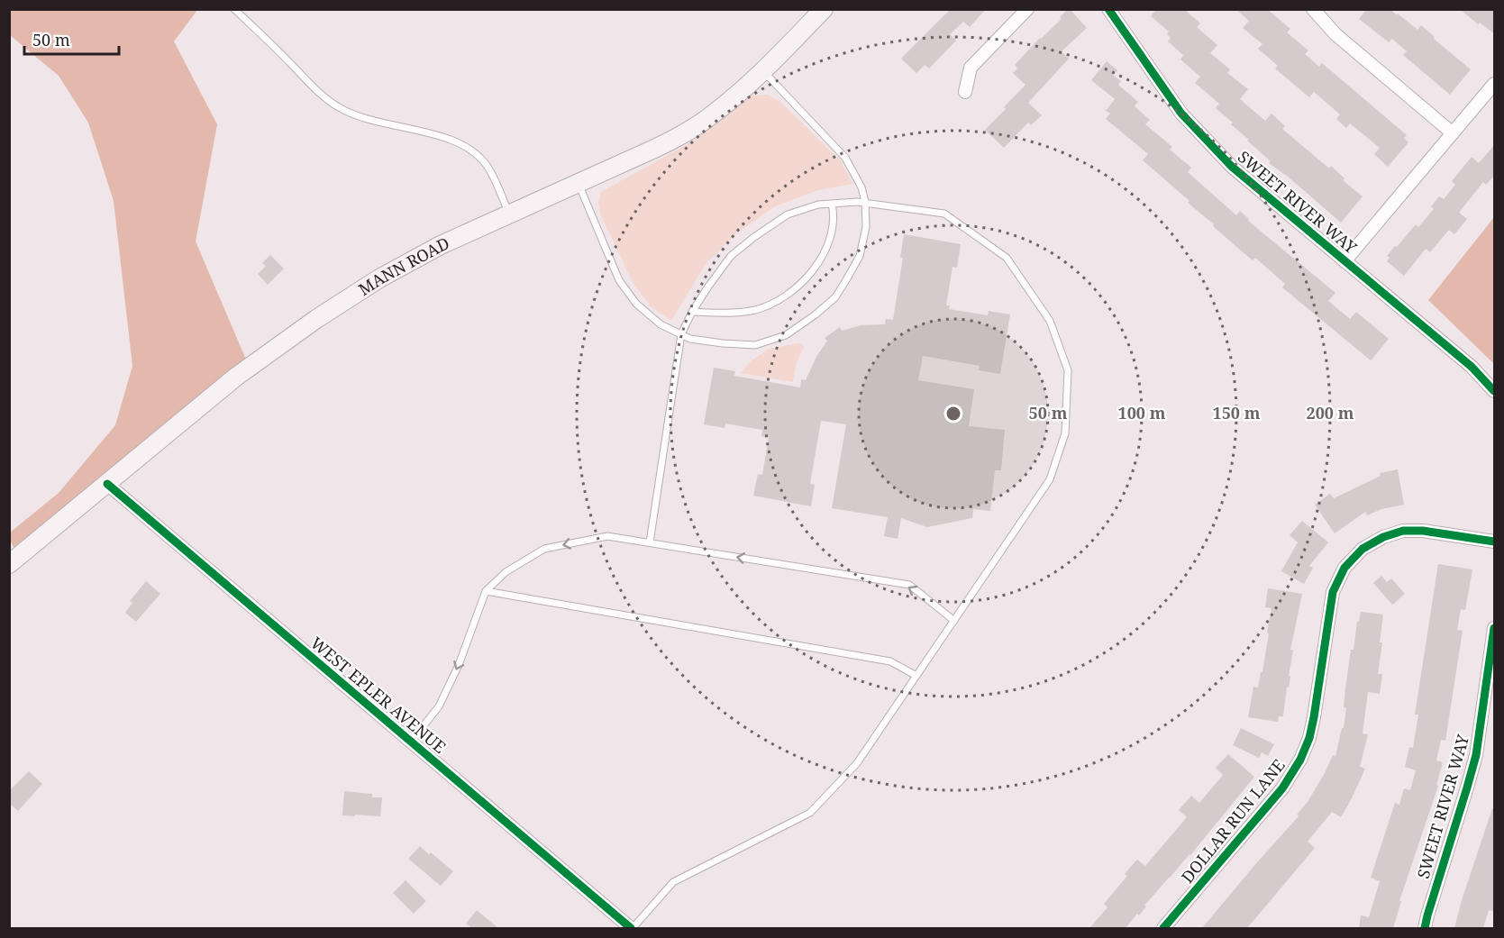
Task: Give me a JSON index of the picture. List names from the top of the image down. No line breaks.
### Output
{"streets":{"main road":["MANN ROAD"],"street":["SWEET RIVER WAY","WEST EPLER AVENUE","DOLLAR RUN LANE"]},"crossings":[["MANN ROAD","WEST EPLER AVENUE"]],"scale_bar":"50 m","rings":["50 m","100 m","150 m","200 m"]}
